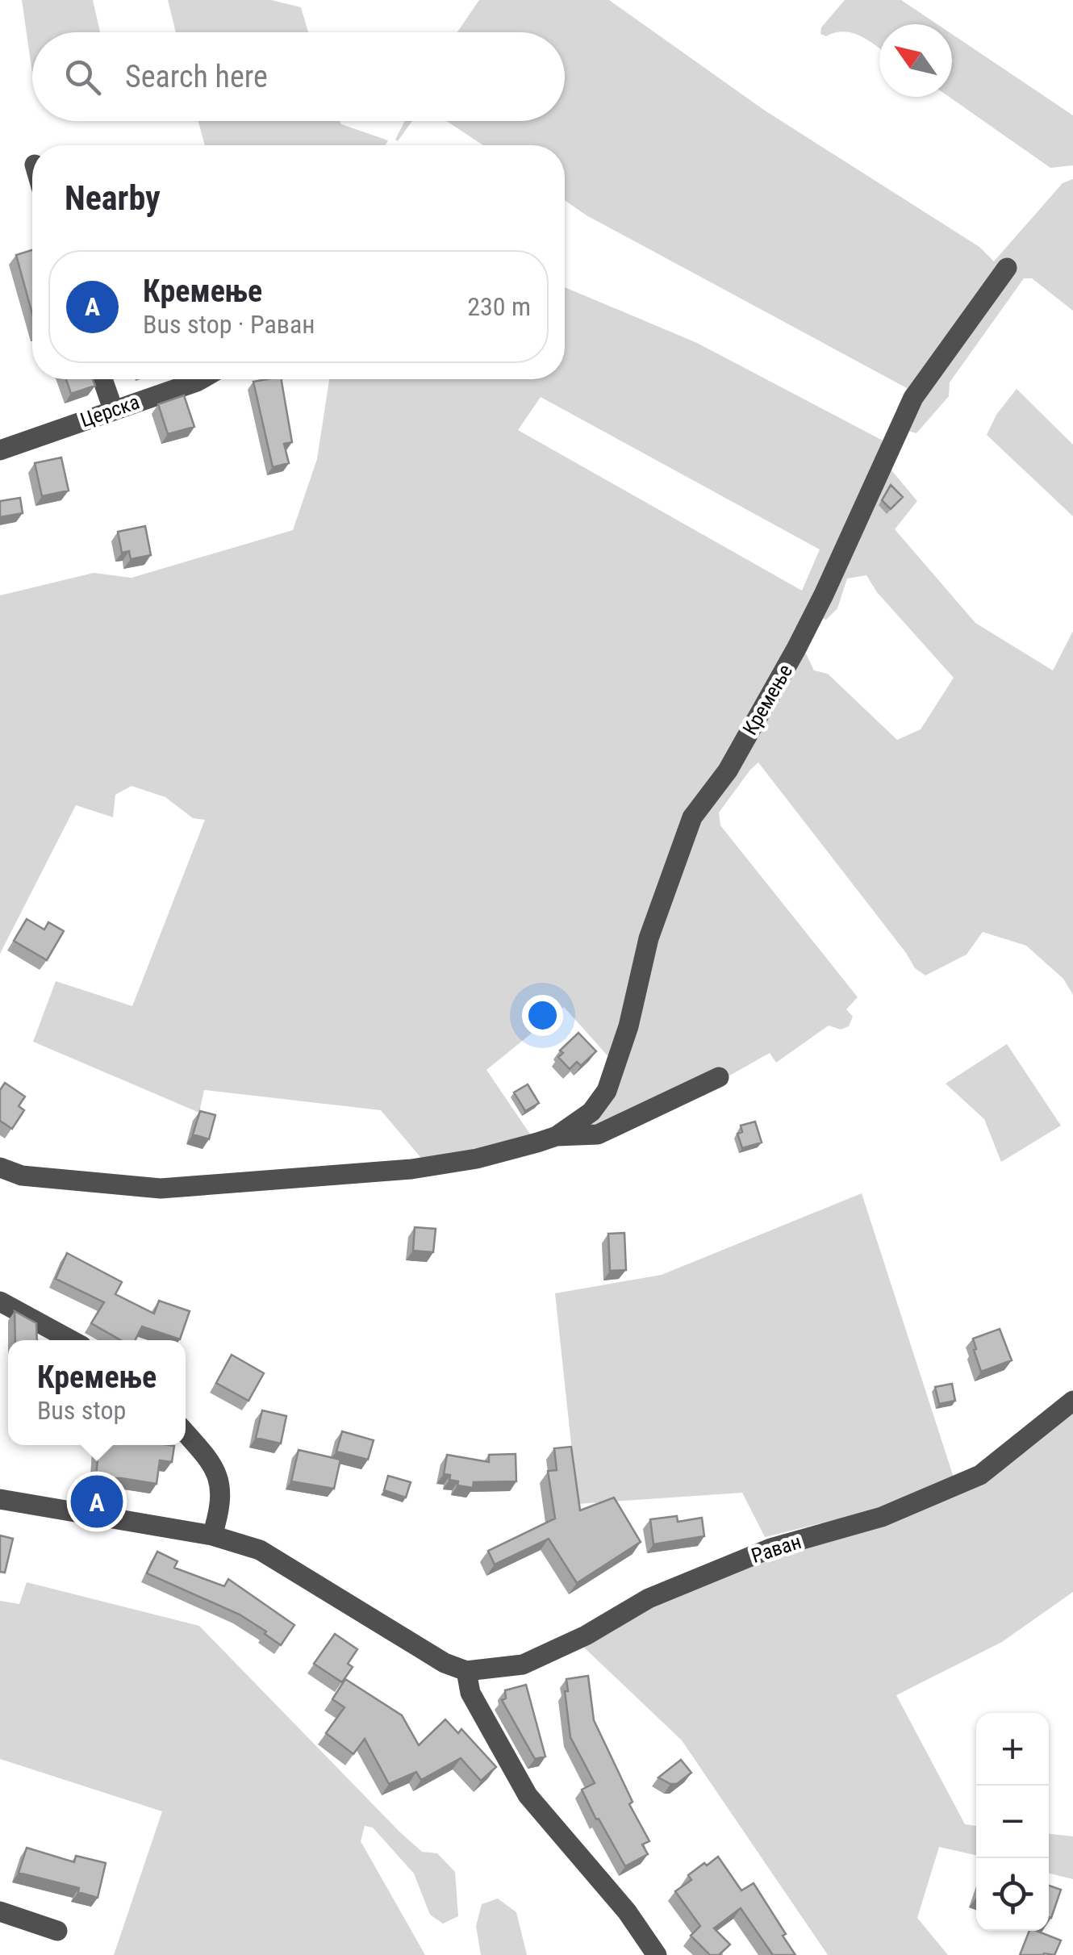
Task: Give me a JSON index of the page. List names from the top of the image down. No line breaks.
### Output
{"streets":{"street":["Церска","Кремење","Раван"]},"north":"top left","page":{"search":"Search here","heading":"Nearby","list":[{"mark":"A","name":"Кремење","note":"Bus stop · Раван","value":"230 m"}],"popup":["Кремење","Bus stop"],"pins":"A","map_buttons":["+","−"]}}
